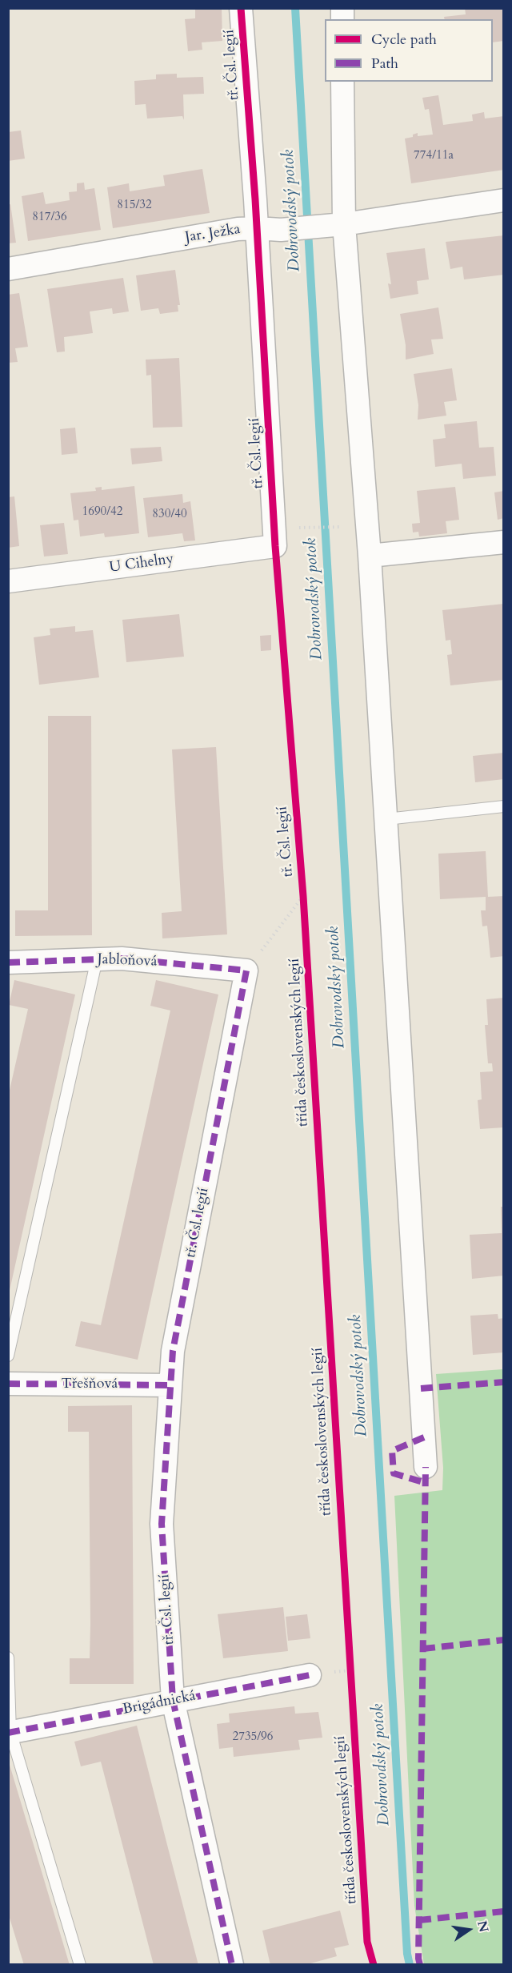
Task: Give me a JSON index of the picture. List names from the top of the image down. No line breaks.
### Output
{"streets":{"street":["tř. Čsl. legií","Jar. Ježka","U Cihelny","Jabloňová","Třešňová","Brigádnická"],"cycle path":["třída československých legií"]},"crossings":[["tř. Čsl. legií","Jar. Ježka"],["tř. Čsl. legií","U Cihelny"],["tř. Čsl. legií","Jabloňová"],["tř. Čsl. legií","Třešňová"],["tř. Čsl. legií","Brigádnická"]],"water":["Dobrovodský potok"],"house_numbers":["774/11a","815/32","817/36","1690/42","830/40","2735/96"],"legend":["Cycle path","Path"],"north":"right"}
